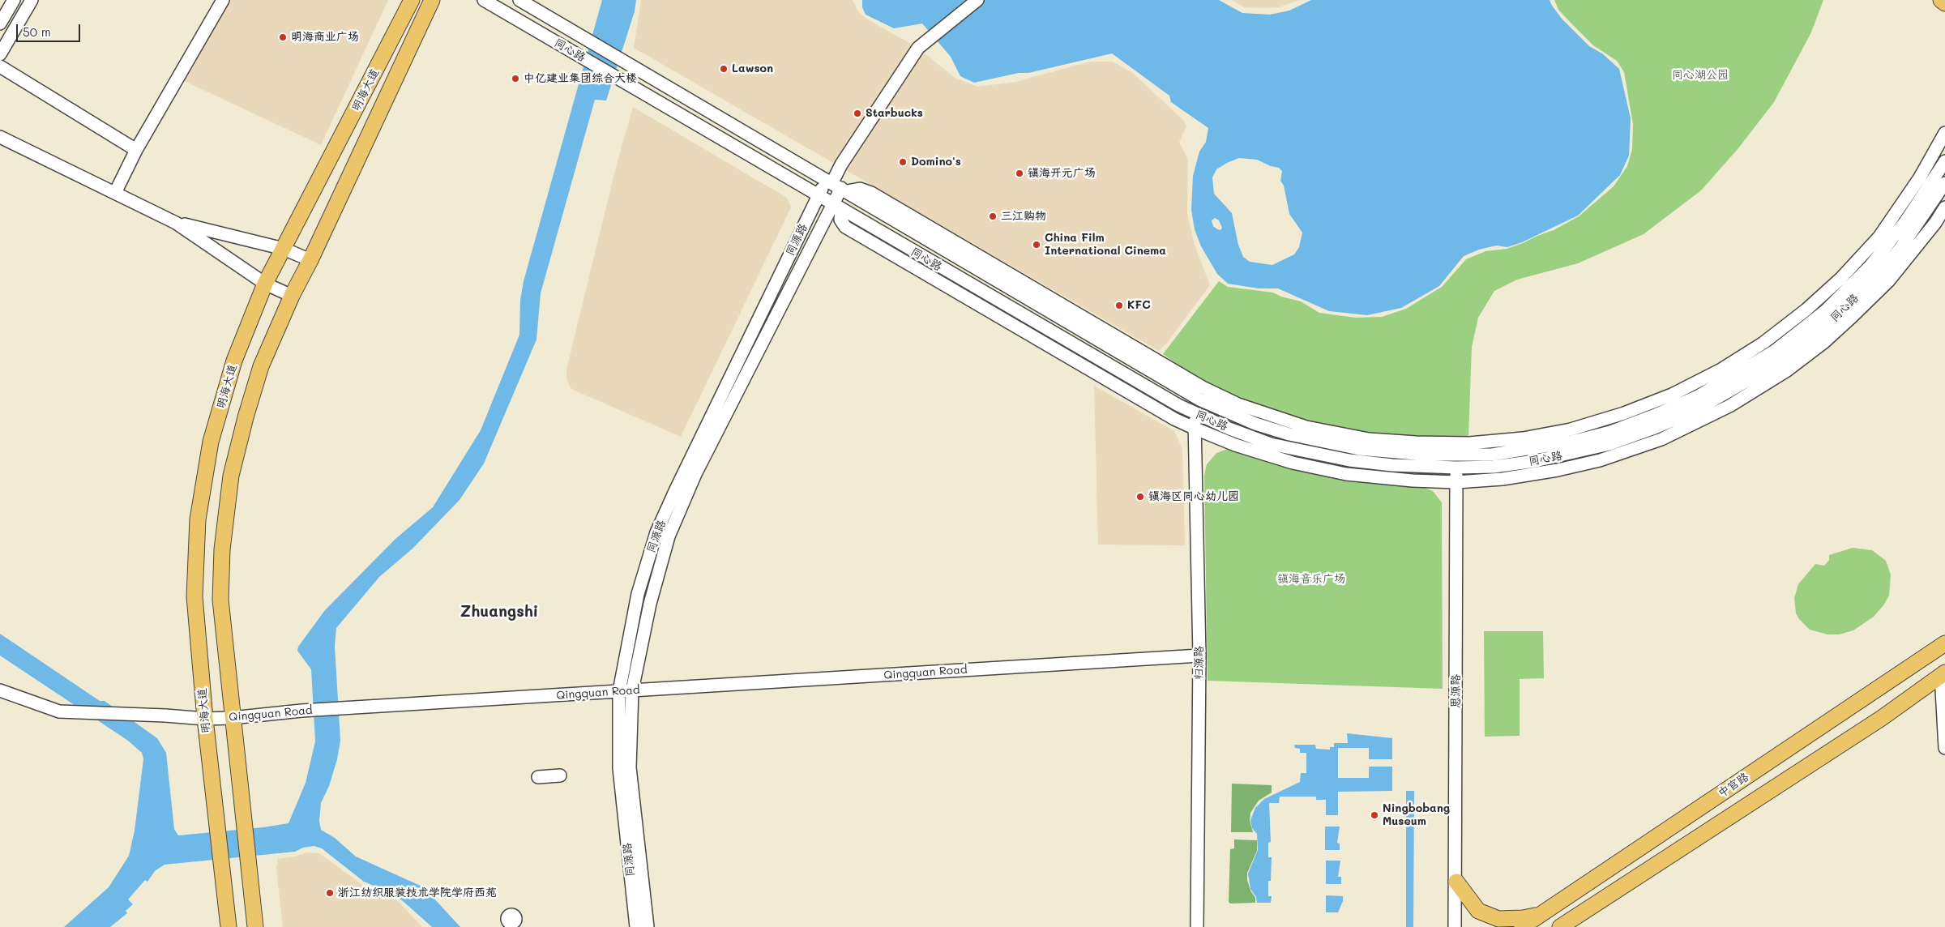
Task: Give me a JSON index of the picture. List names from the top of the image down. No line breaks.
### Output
{"streets":{"main road":["明海大道","中官路"],"street":["同心路","同源路","归源路","Qingquan Road","思源路"]},"crossings":[["同心路","同源路"],["同心路","归源路"],["同心路","思源路"],["明海大道","Qingquan Road"],["同源路","Qingquan Road"],["归源路","Qingquan Road"]],"districts":["Zhuangshi"],"parks":["同心湖公园","镇海音乐广场"],"places":["明海商业广场","Lawson","中亿建业集团综合大楼","Starbucks","Domino's","镇海开元广场","三江购物","China Film International Cinema","KFC","镇海区同心幼儿园","Ningbobang Museum","浙江纺织服装技术学院学府西苑"],"scale_bar":"50 m"}
